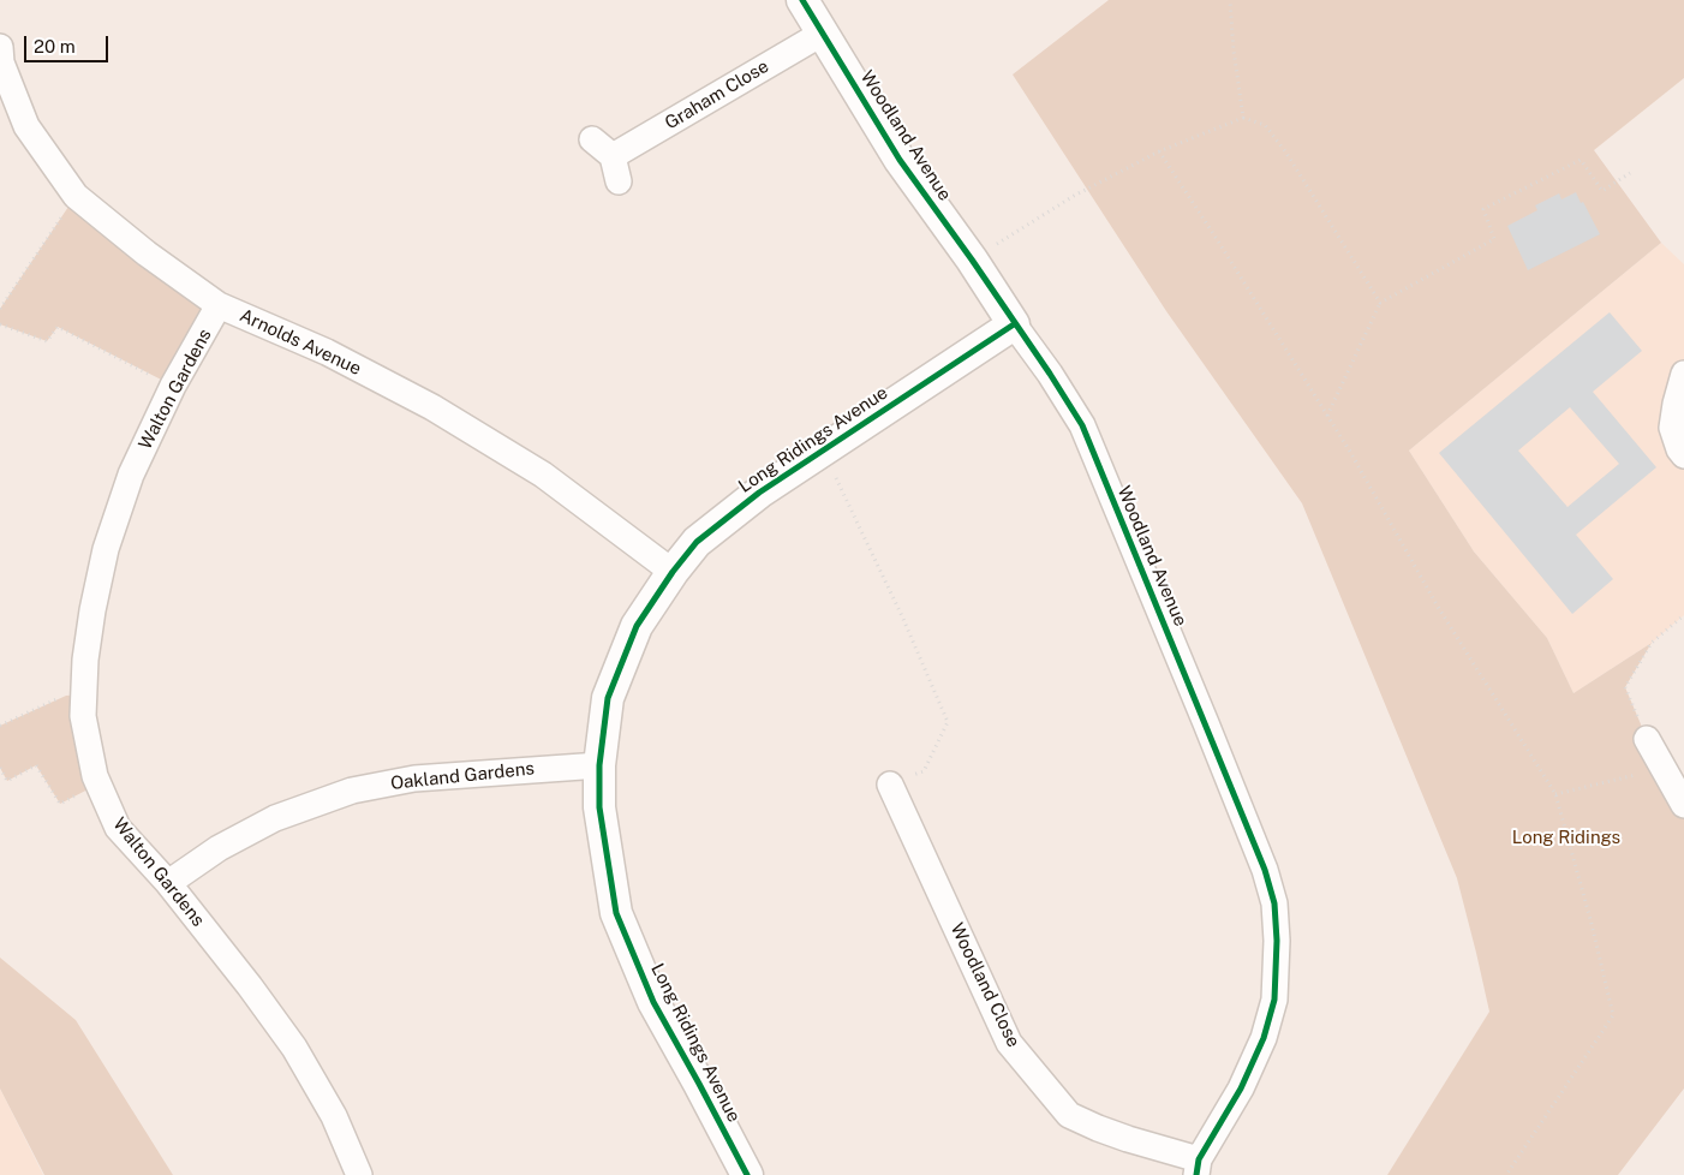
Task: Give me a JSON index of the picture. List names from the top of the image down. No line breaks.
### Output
{"streets":{"street":["Graham Close","Woodland Avenue","Arnolds Avenue","Walton Gardens","Long Ridings Avenue","Oakland Gardens","Woodland Close"]},"crossings":[["Graham Close","Woodland Avenue"],["Woodland Avenue","Long Ridings Avenue"],["Woodland Avenue","Woodland Close"],["Arnolds Avenue","Walton Gardens"],["Arnolds Avenue","Long Ridings Avenue"],["Walton Gardens","Oakland Gardens"],["Long Ridings Avenue","Oakland Gardens"]],"parks":["Long Ridings"],"scale_bar":"20 m"}
